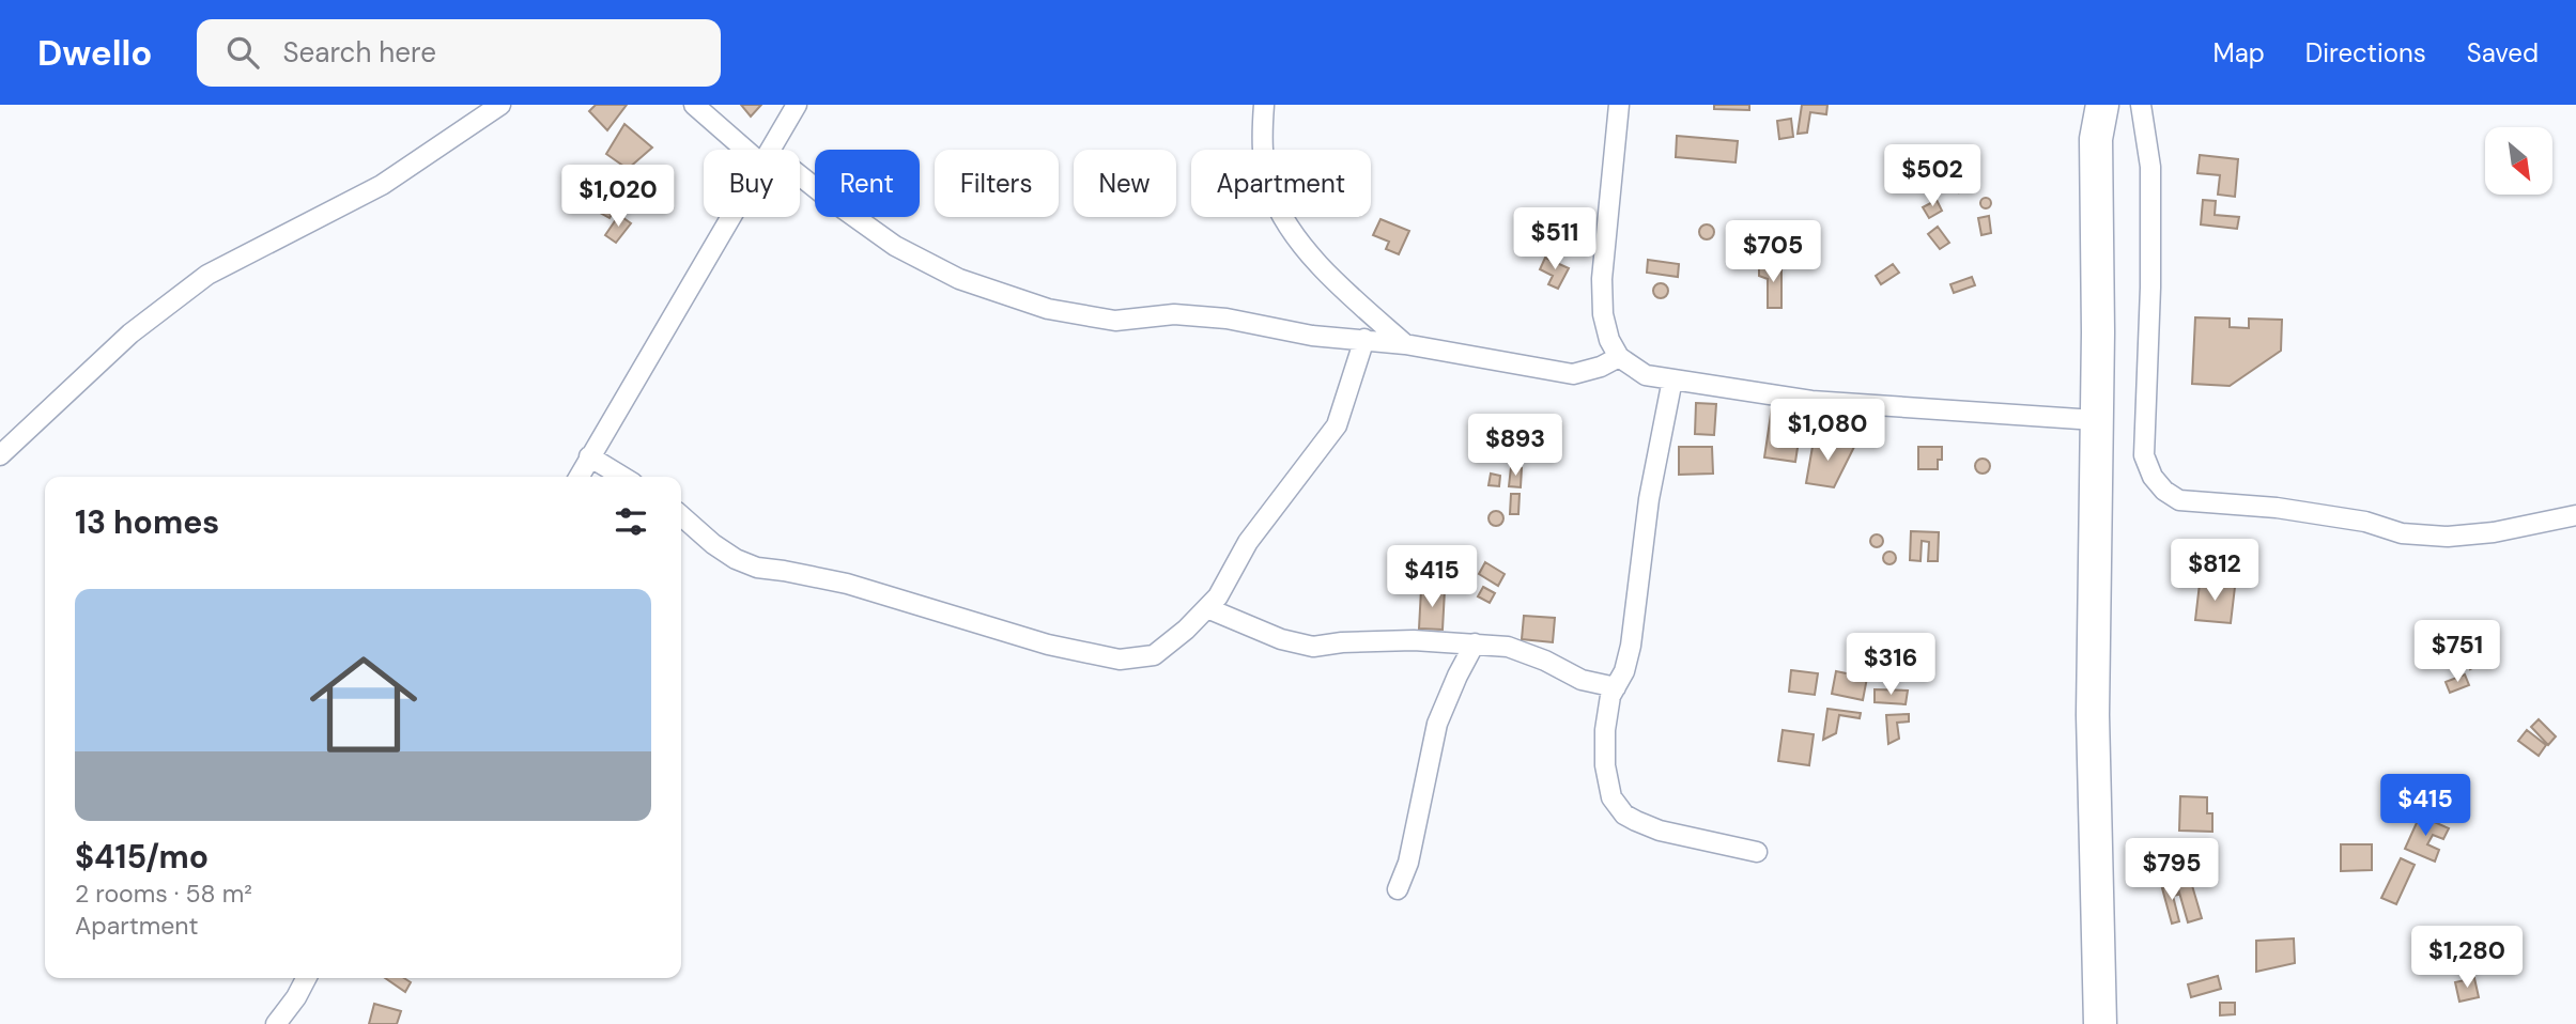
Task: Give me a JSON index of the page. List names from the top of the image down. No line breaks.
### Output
{"north":"bottom right","page":{"header":"Dwello","search":"Search here","nav":["Map","Directions","Saved"],"price":["$502","$1,020","$511","$705","$1,080","$893","$812","$415","$751","$316","$415","$795","$1,280"],"chip":["Buy","Rent","Filters","New","Apartment"],"heading":"13 homes","list":[{"name":"$415/mo","note":"2 rooms · 58 m² · Apartment"}]}}
